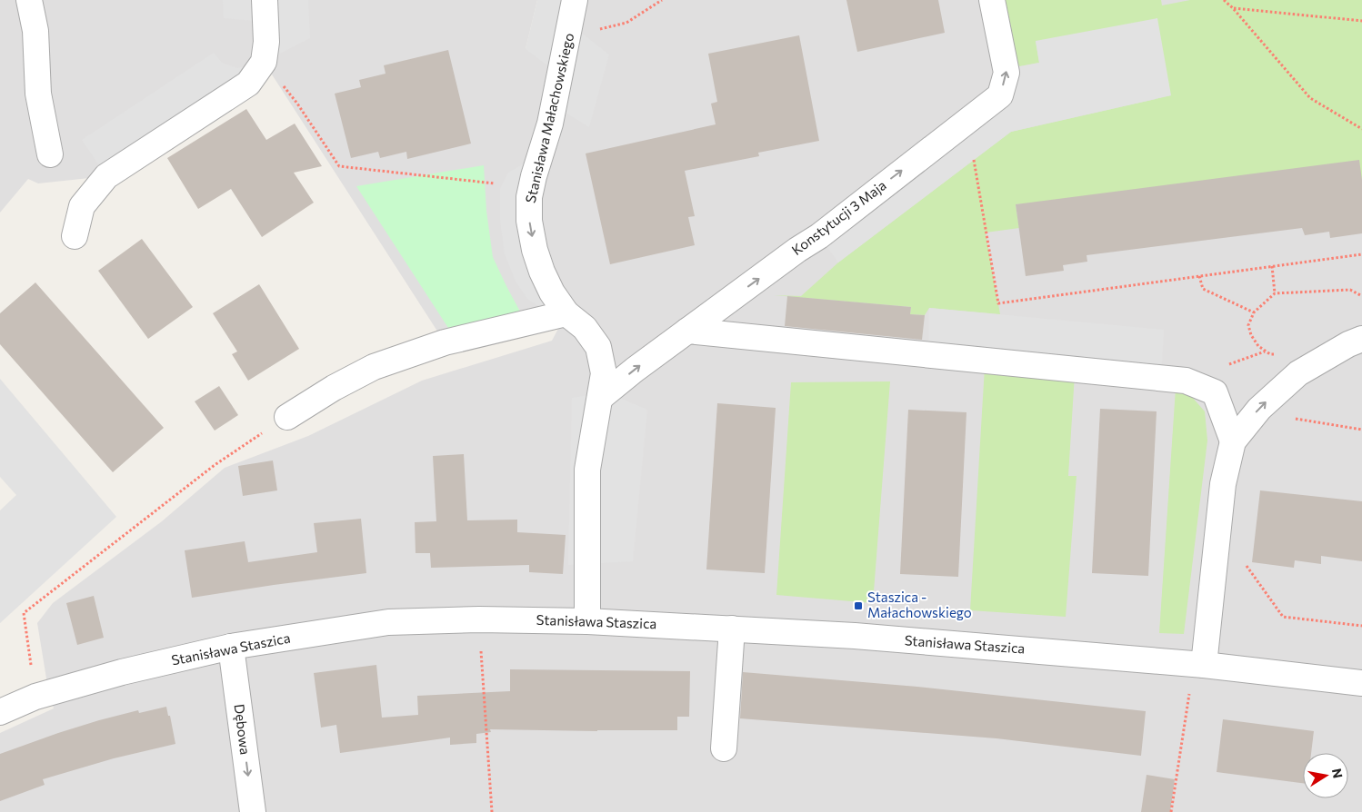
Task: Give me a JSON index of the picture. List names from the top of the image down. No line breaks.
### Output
{"streets":{"street":["Stanisława Małachowskiego","Konstytucji 3 Maja","Stanisława Staszica","Dębowa"]},"crossings":[["Stanisława Małachowskiego","Konstytucji 3 Maja"],["Stanisława Małachowskiego","Stanisława Staszica"],["Stanisława Staszica","Dębowa"]],"one_way":["Stanisława Małachowskiego","Konstytucji 3 Maja","Dębowa"],"places":{"transit":["Staszica - Małachowskiego"]},"north":"right"}
